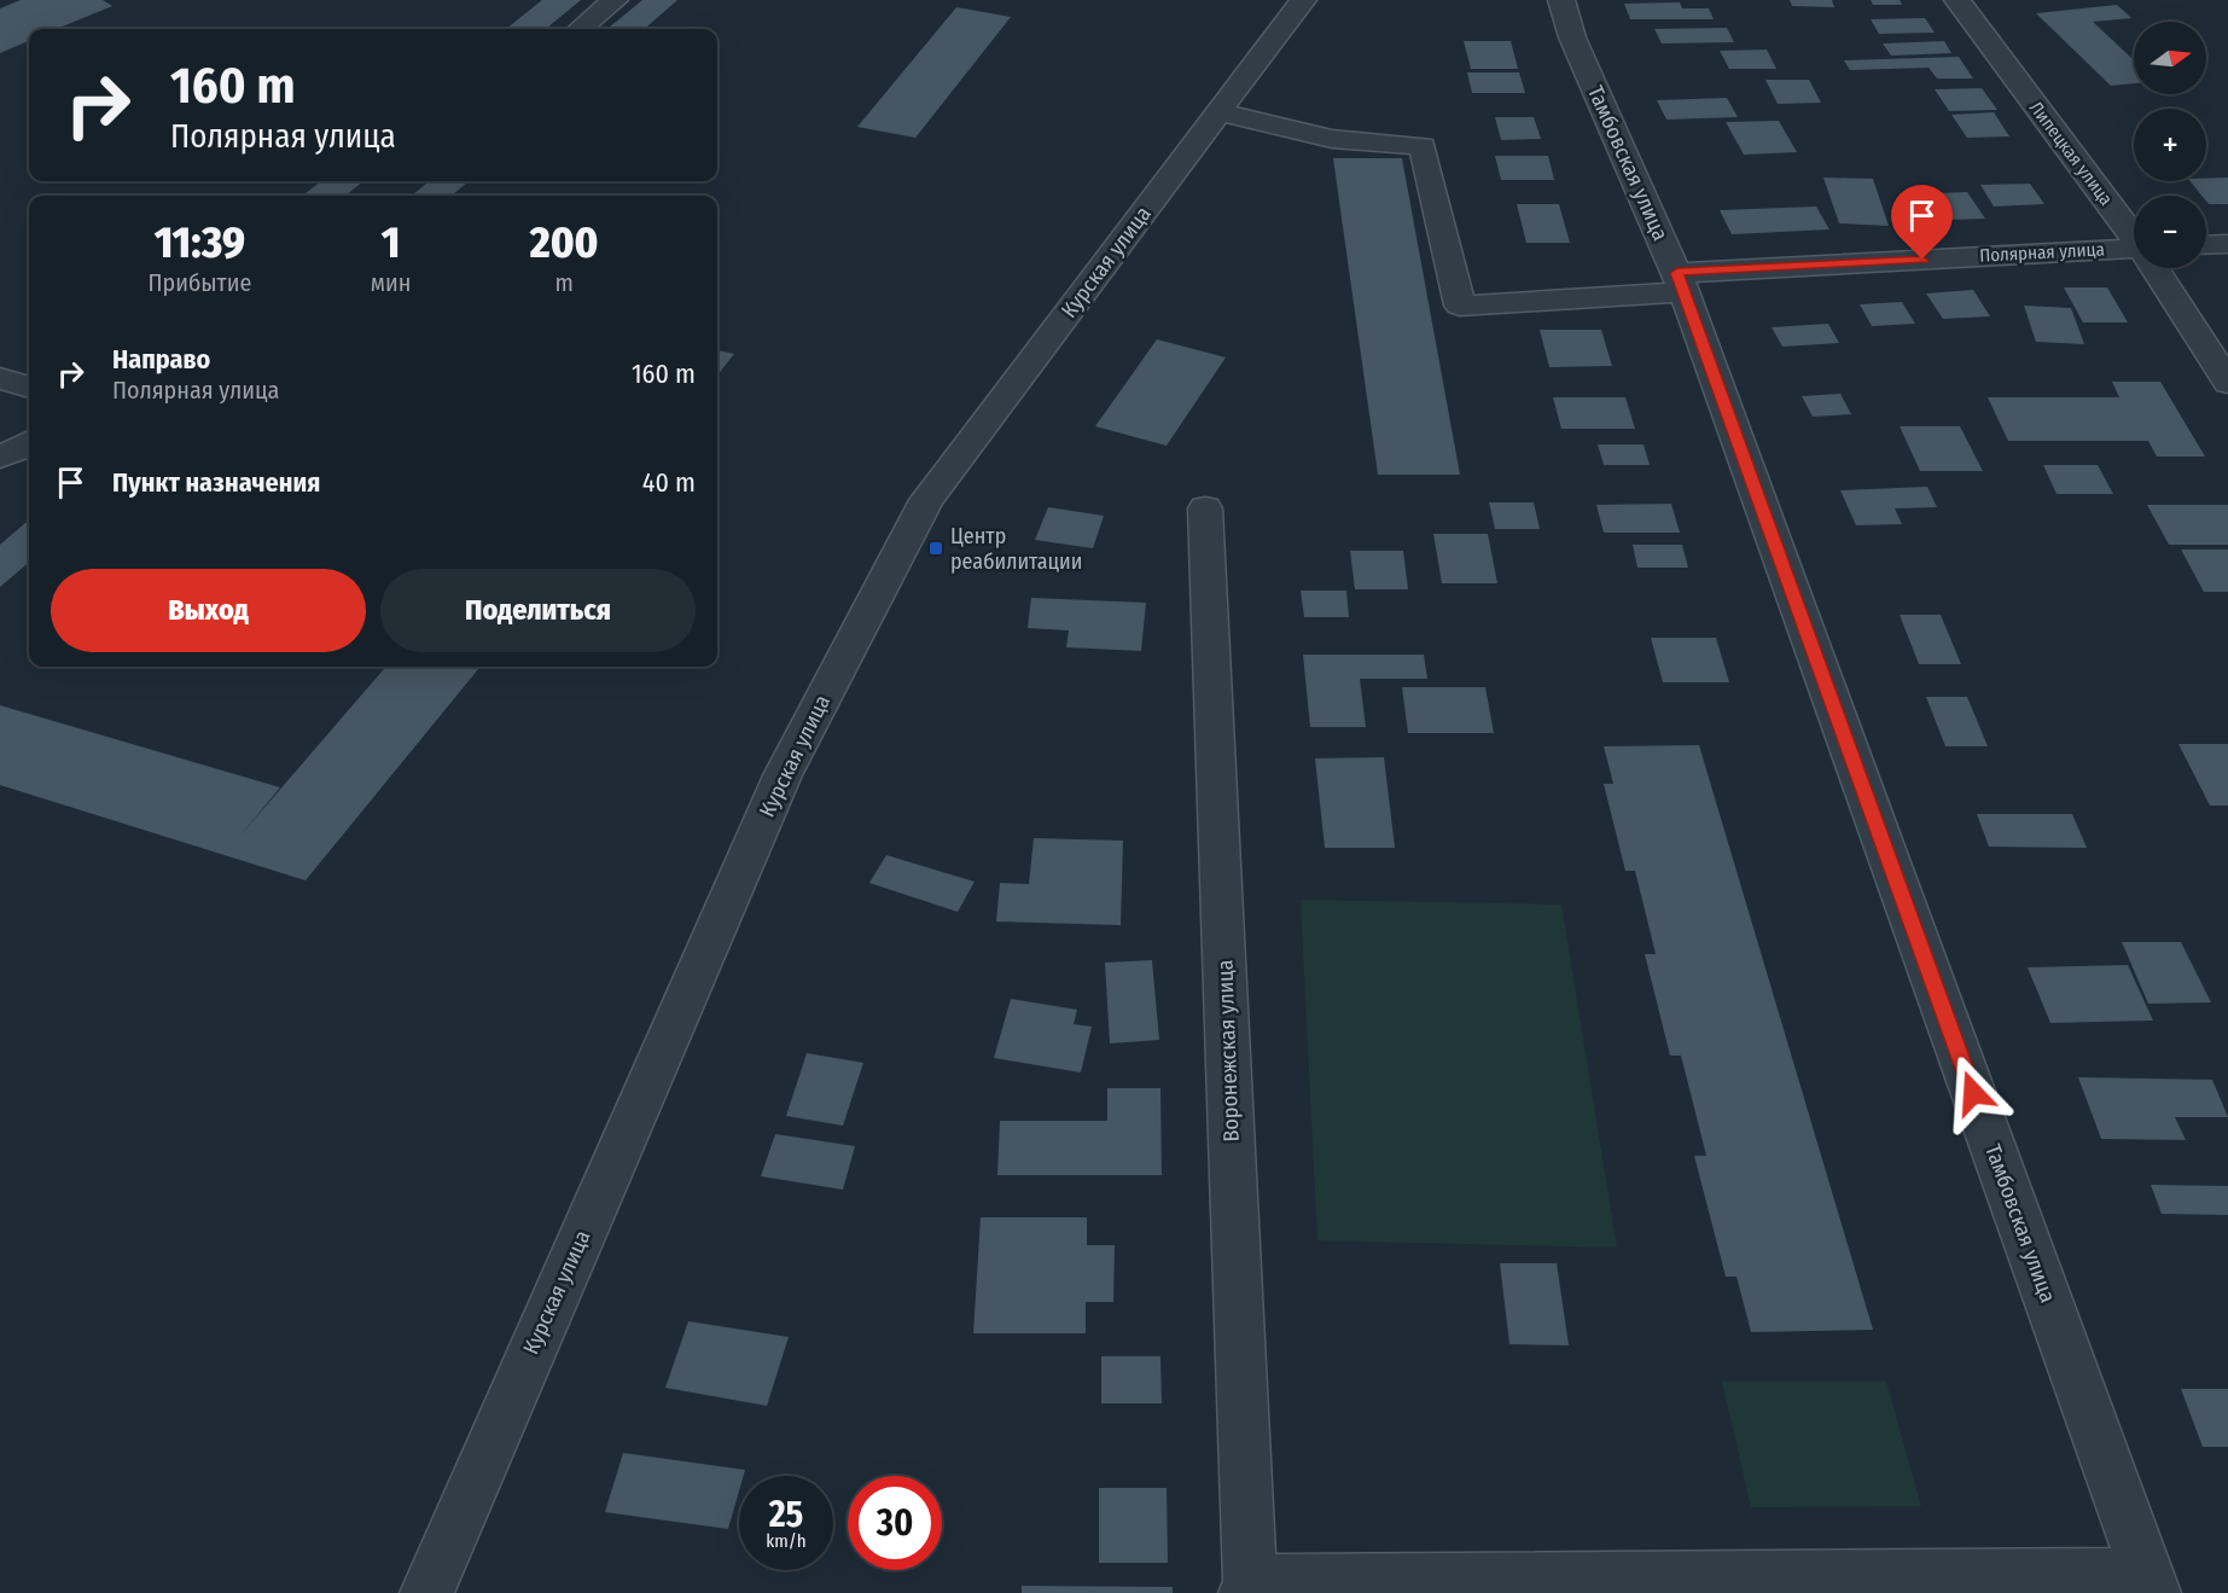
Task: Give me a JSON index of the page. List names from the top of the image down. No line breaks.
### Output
{"streets":{"street":["Липецкая улица","Тамбовская улица","Полярная улица","Курская улица","Воронежская улица"]},"crossings":[["Тамбовская улица","Полярная улица"],["Полярная улица","Курская улица"]],"places":{"transit":["Центр реабилитации"]},"north":"right","page":{"map_buttons":["+","−"],"turn":["160 m","Полярная улица"],"eta":["11:39","Прибытие","1","мин","200","m"],"list":[{"name":"Направо","note":"Полярная улица","value":"160 m"},{"name":"Пункт назначения","value":"40 m"}],"buttons":["Выход","Поделиться"],"speed":"25 km/h","limit":"30"}}
